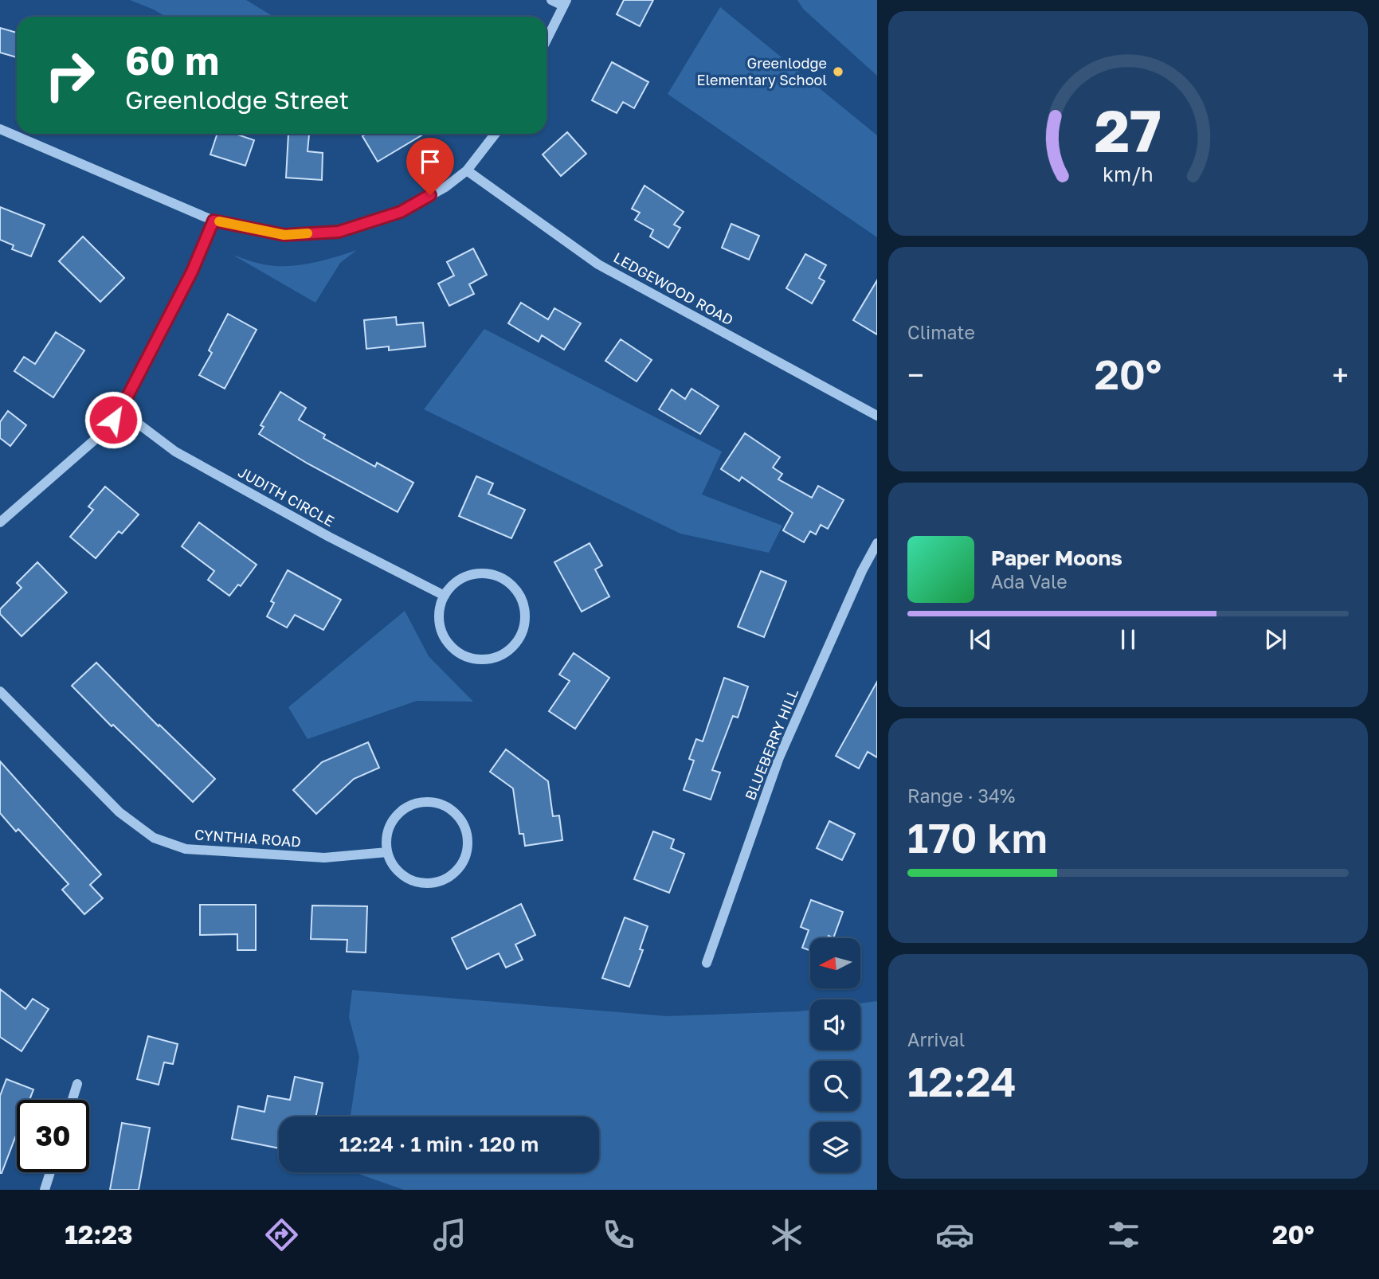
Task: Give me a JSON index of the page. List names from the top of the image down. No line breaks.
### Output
{"streets":{"street":["LEDGEWOOD ROAD","JUDITH CIRCLE","BLUEBERRY HILL","CYNTHIA ROAD"]},"places":["Greenlodge Elementary School"],"north":"left","page":{"turn":["60 m","Greenlodge Street"],"tile":["Climate",["Range · 34%","170 km"],["Arrival","12:24"]],"heat":["−","20°","+"],"song":["Paper Moons","Ada Vale"],"limit":"30","trip":"12:24 · 1 min · 120 m","tabs":["12:23","20°"],"gauge":["27","km/h"]}}
